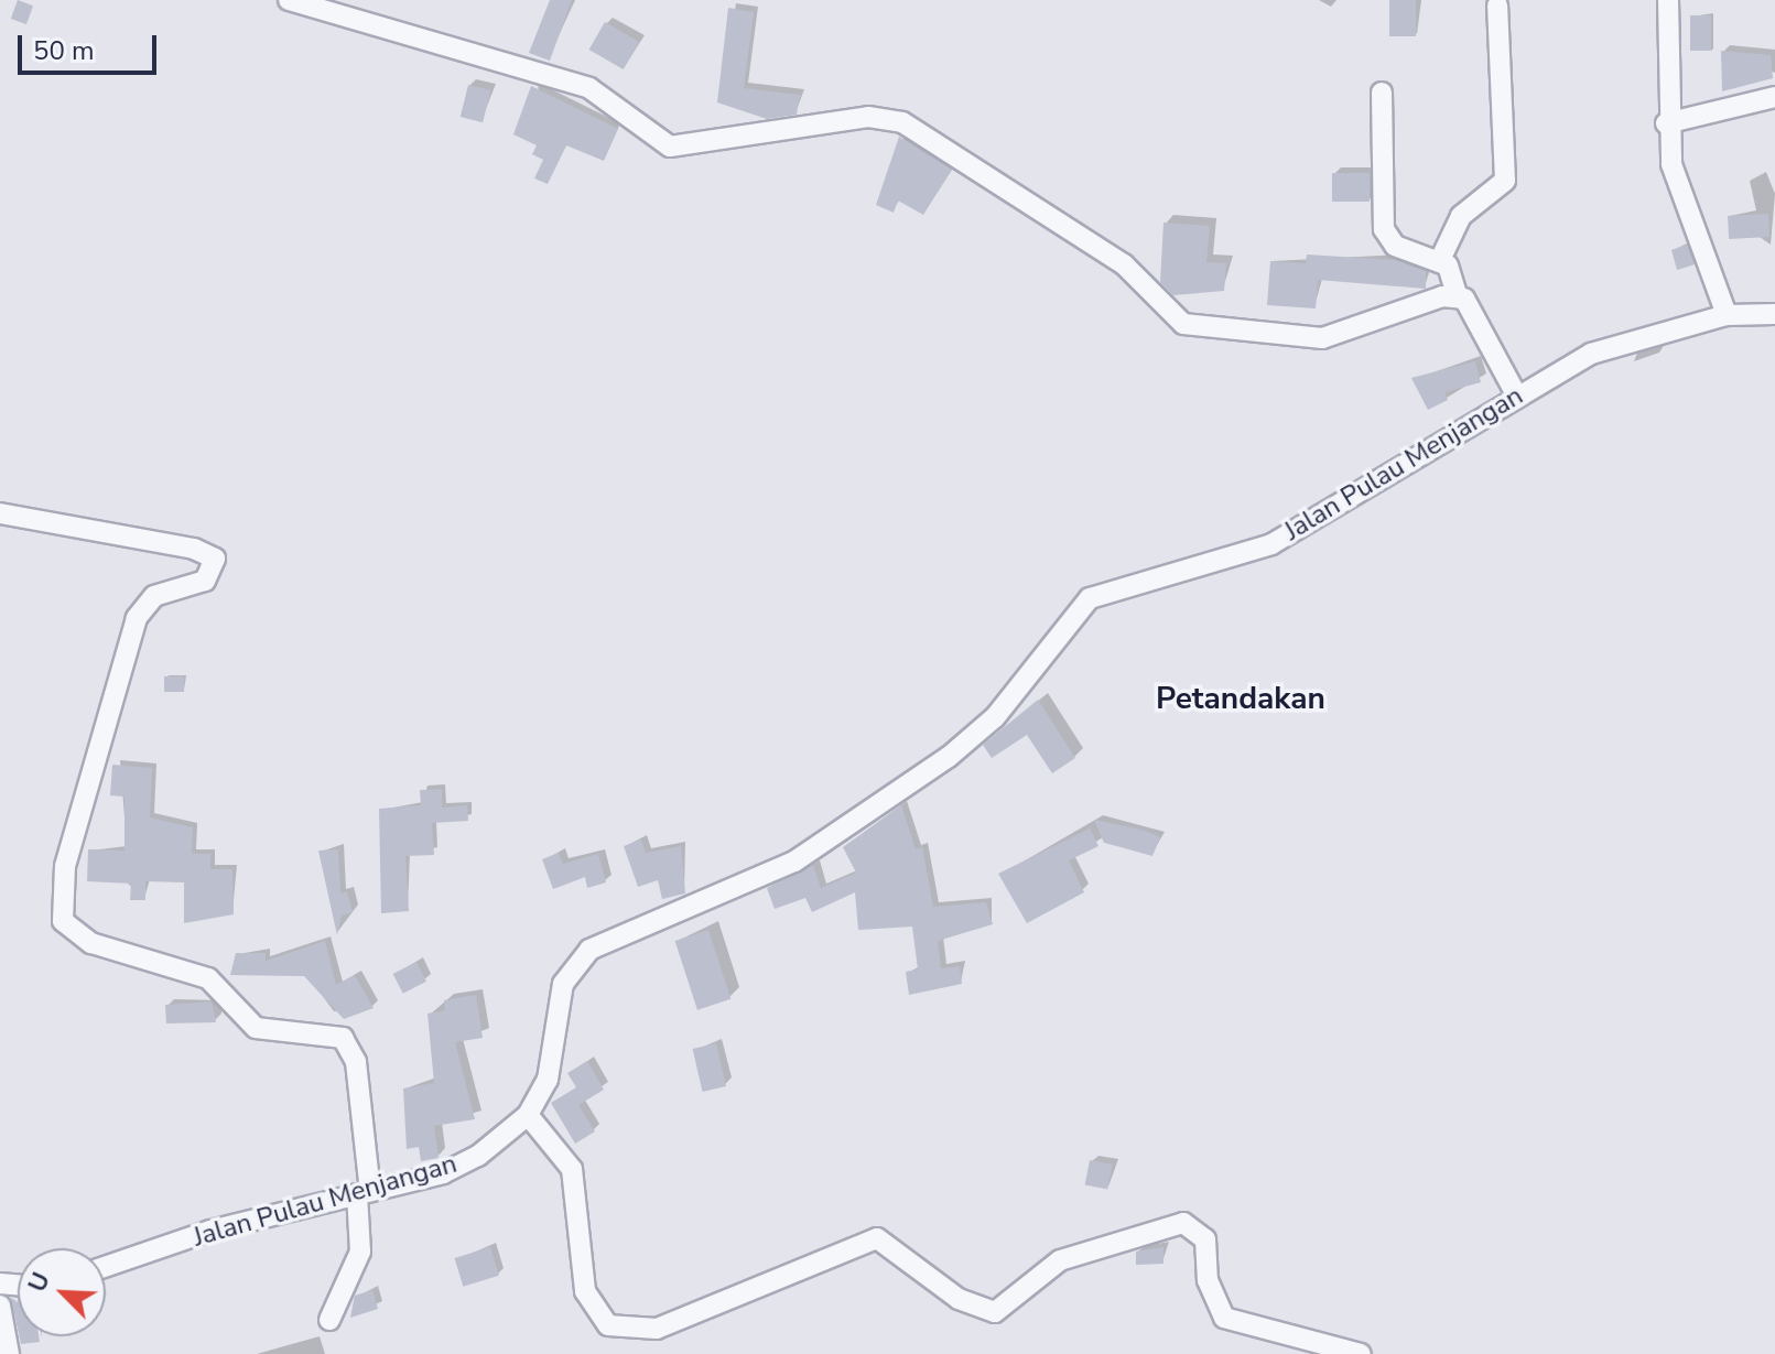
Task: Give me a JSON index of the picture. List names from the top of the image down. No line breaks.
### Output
{"streets":{"street":["Jalan Pulau Menjangan"]},"districts":["Petandakan"],"scale_bar":"50 m","north":"top left"}
